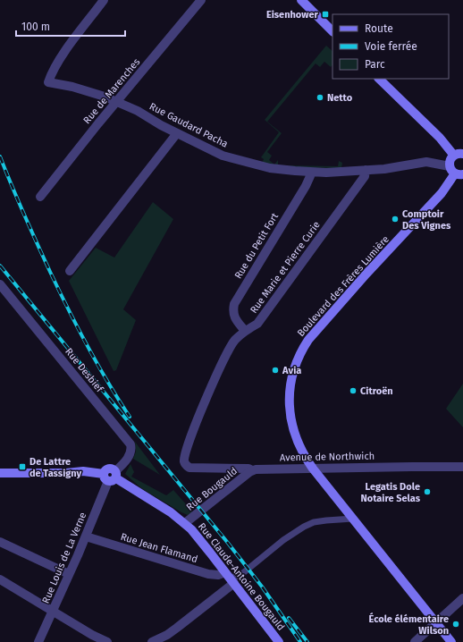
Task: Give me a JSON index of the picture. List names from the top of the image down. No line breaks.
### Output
{"streets":{"main road":["Boulevard des Frères Lumière","Rue Claude-Antoine Bougauld"],"street":["Rue de Marenches","Rue Gaudard Pacha","Rue du Petit Fort","Rue Marie et Pierre Curie","Rue Desbief","Avenue de Northwich","Rue Bougauld","Rue Jean Flamand","Rue Louis de La Verne"]},"crossings":[["Rue de Marenches","Rue Gaudard Pacha"],["Rue Gaudard Pacha","Rue du Petit Fort"],["Rue Gaudard Pacha","Rue Marie et Pierre Curie"],["Rue Gaudard Pacha","Boulevard des Frères Lumière"],["Rue du Petit Fort","Rue Marie et Pierre Curie"],["Rue Marie et Pierre Curie","Avenue de Northwich"],["Boulevard des Frères Lumière","Avenue de Northwich"],["Rue Desbief","Rue Louis de La Verne"],["Rue Desbief","Rue Claude-Antoine Bougauld"],["Avenue de Northwich","Rue Bougauld"],["Rue Bougauld","Rue Claude-Antoine Bougauld"],["Rue Jean Flamand","Rue Louis de La Verne"],["Rue Jean Flamand","Rue Claude-Antoine Bougauld"],["Rue Louis de La Verne","Rue Claude-Antoine Bougauld"]],"places":{"transit":["Eisenhower","De Lattre de Tassigny"],"other":["Netto","Comptoir Des Vignes","Avia","Citroën","Legatis Dole Notaire Selas","École élémentaire Wilson"]},"legend":["Route","Voie ferrée","Parc"],"scale_bar":"100 m"}
